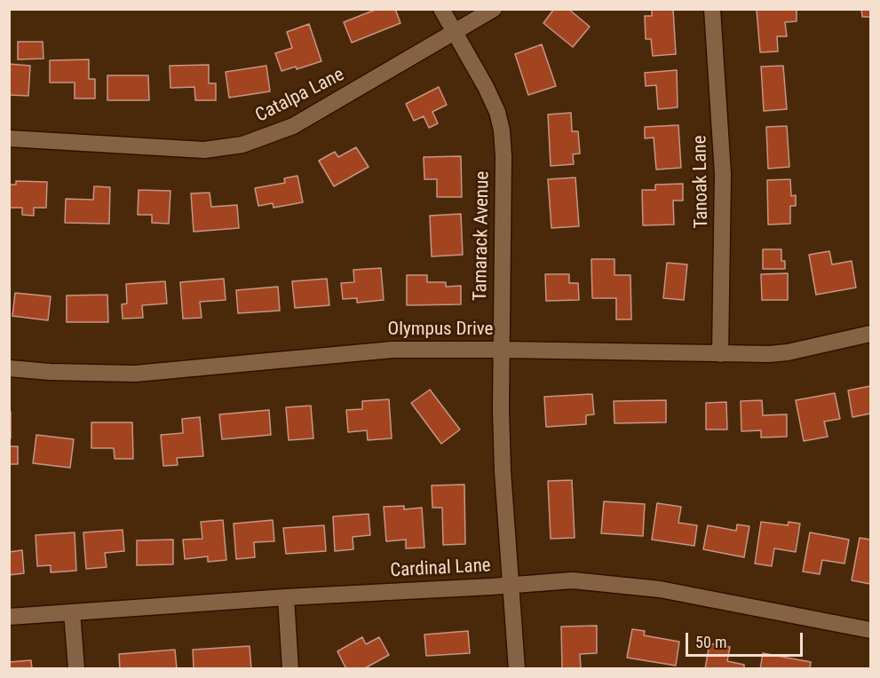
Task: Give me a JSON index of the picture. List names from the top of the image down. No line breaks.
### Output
{"streets":{"street":["Catalpa Lane","Tanoak Lane","Tamarack Avenue","Olympus Drive","Cardinal Lane"]},"crossings":[["Catalpa Lane","Tamarack Avenue"],["Tanoak Lane","Olympus Drive"],["Tamarack Avenue","Olympus Drive"],["Tamarack Avenue","Cardinal Lane"]],"scale_bar":"50 m"}
